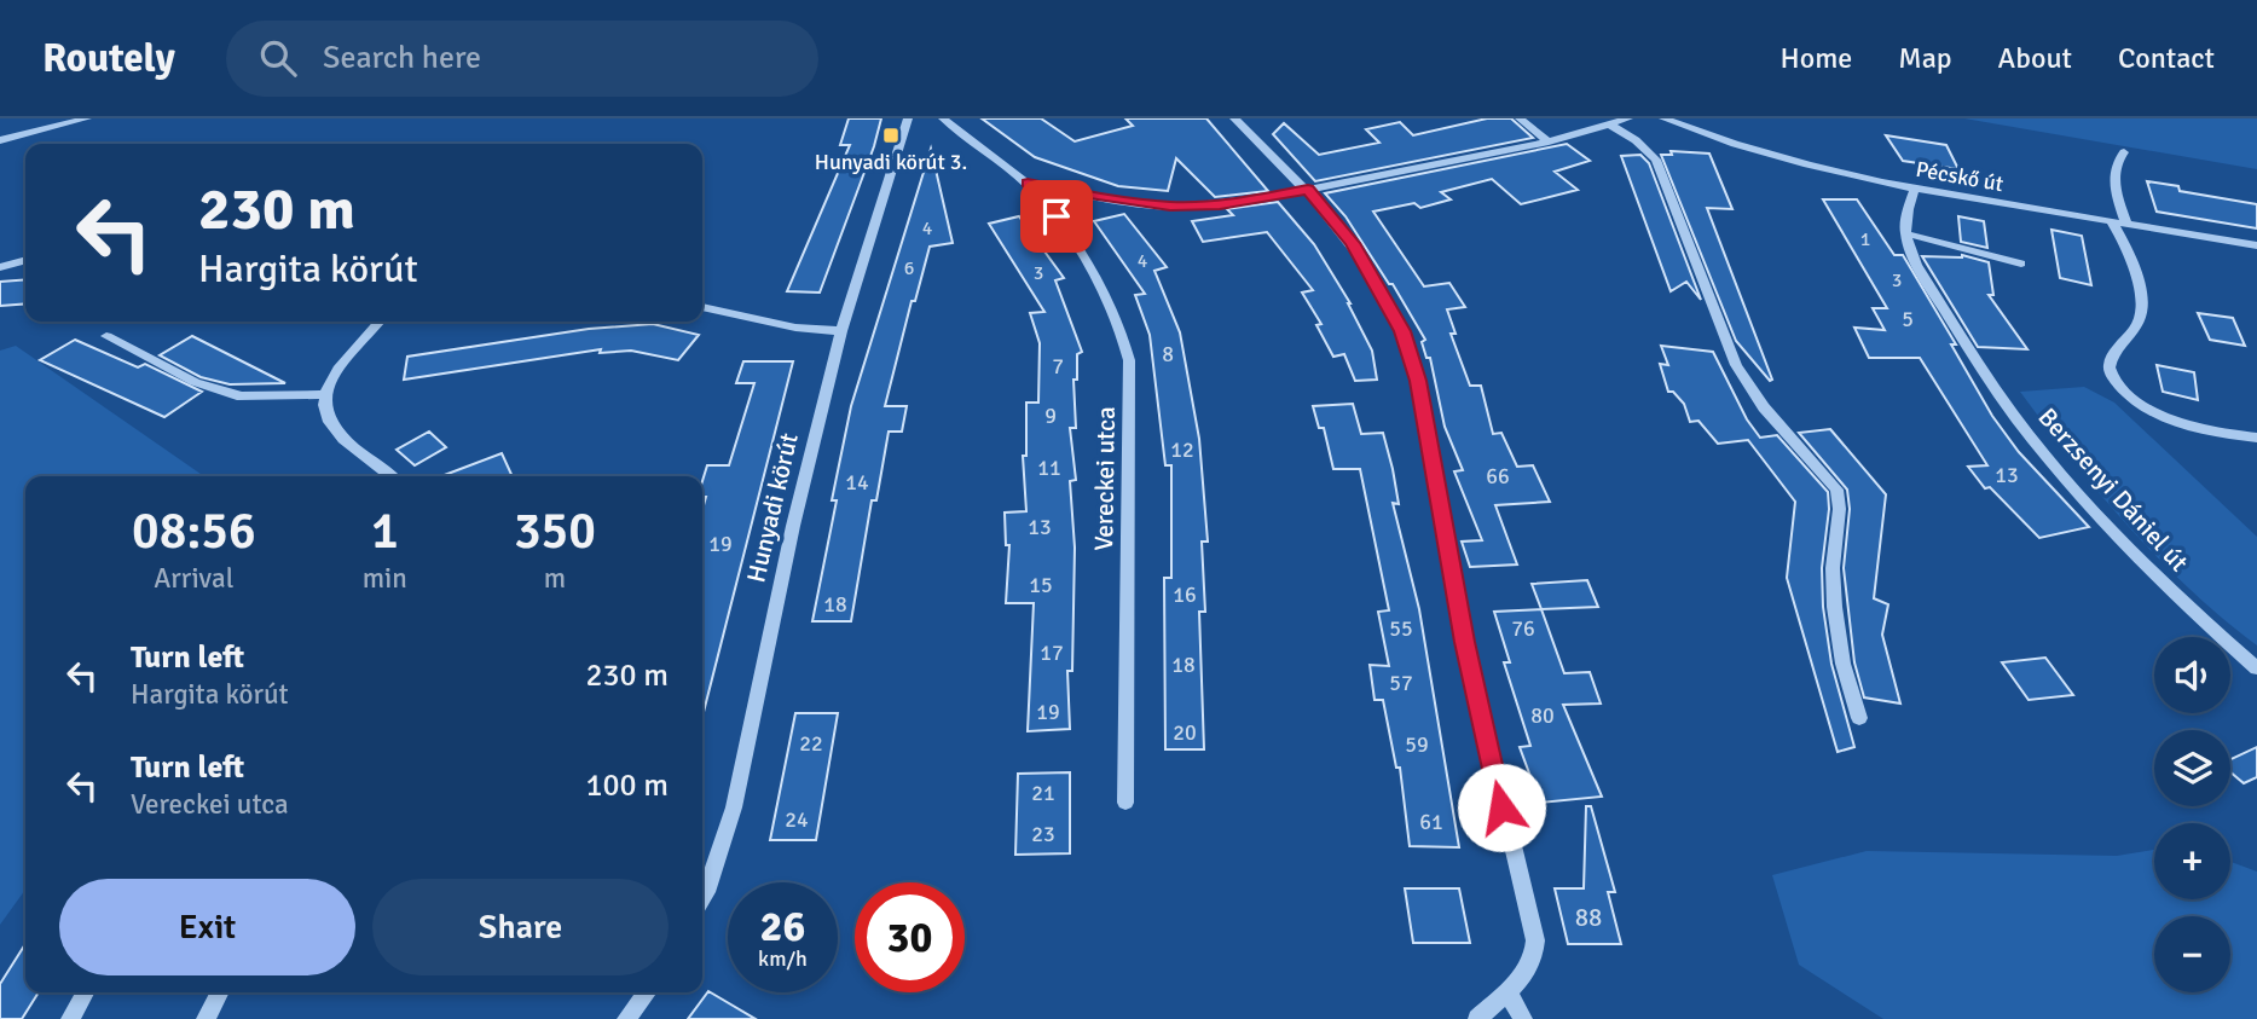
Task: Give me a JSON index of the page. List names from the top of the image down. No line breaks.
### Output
{"streets":{"street":["Pécskő út","Vereckei utca","Berzsenyi Dániel út","Hunyadi körút"]},"places":{"transit":["Hunyadi körút 3."]},"house_numbers":["4","1","4","6","3","3","5","8","7","9","12","11","13","66","14","13","19","15","16","18","55","76","17","18","57","19","80","20","22","59","21","24","61","23","88"],"page":{"header":"Routely","search":"Search here","nav":["Home","Map","About","Contact"],"turn":["230 m","Hargita körút"],"eta":["08:56","Arrival","1","min","350","m"],"list":[{"name":"Turn left","note":"Hargita körút","value":"230 m"},{"name":"Turn left","note":"Vereckei utca","value":"100 m"}],"map_buttons":["+","−"],"buttons":["Exit","Share"],"speed":"26 km/h","limit":"30"}}
